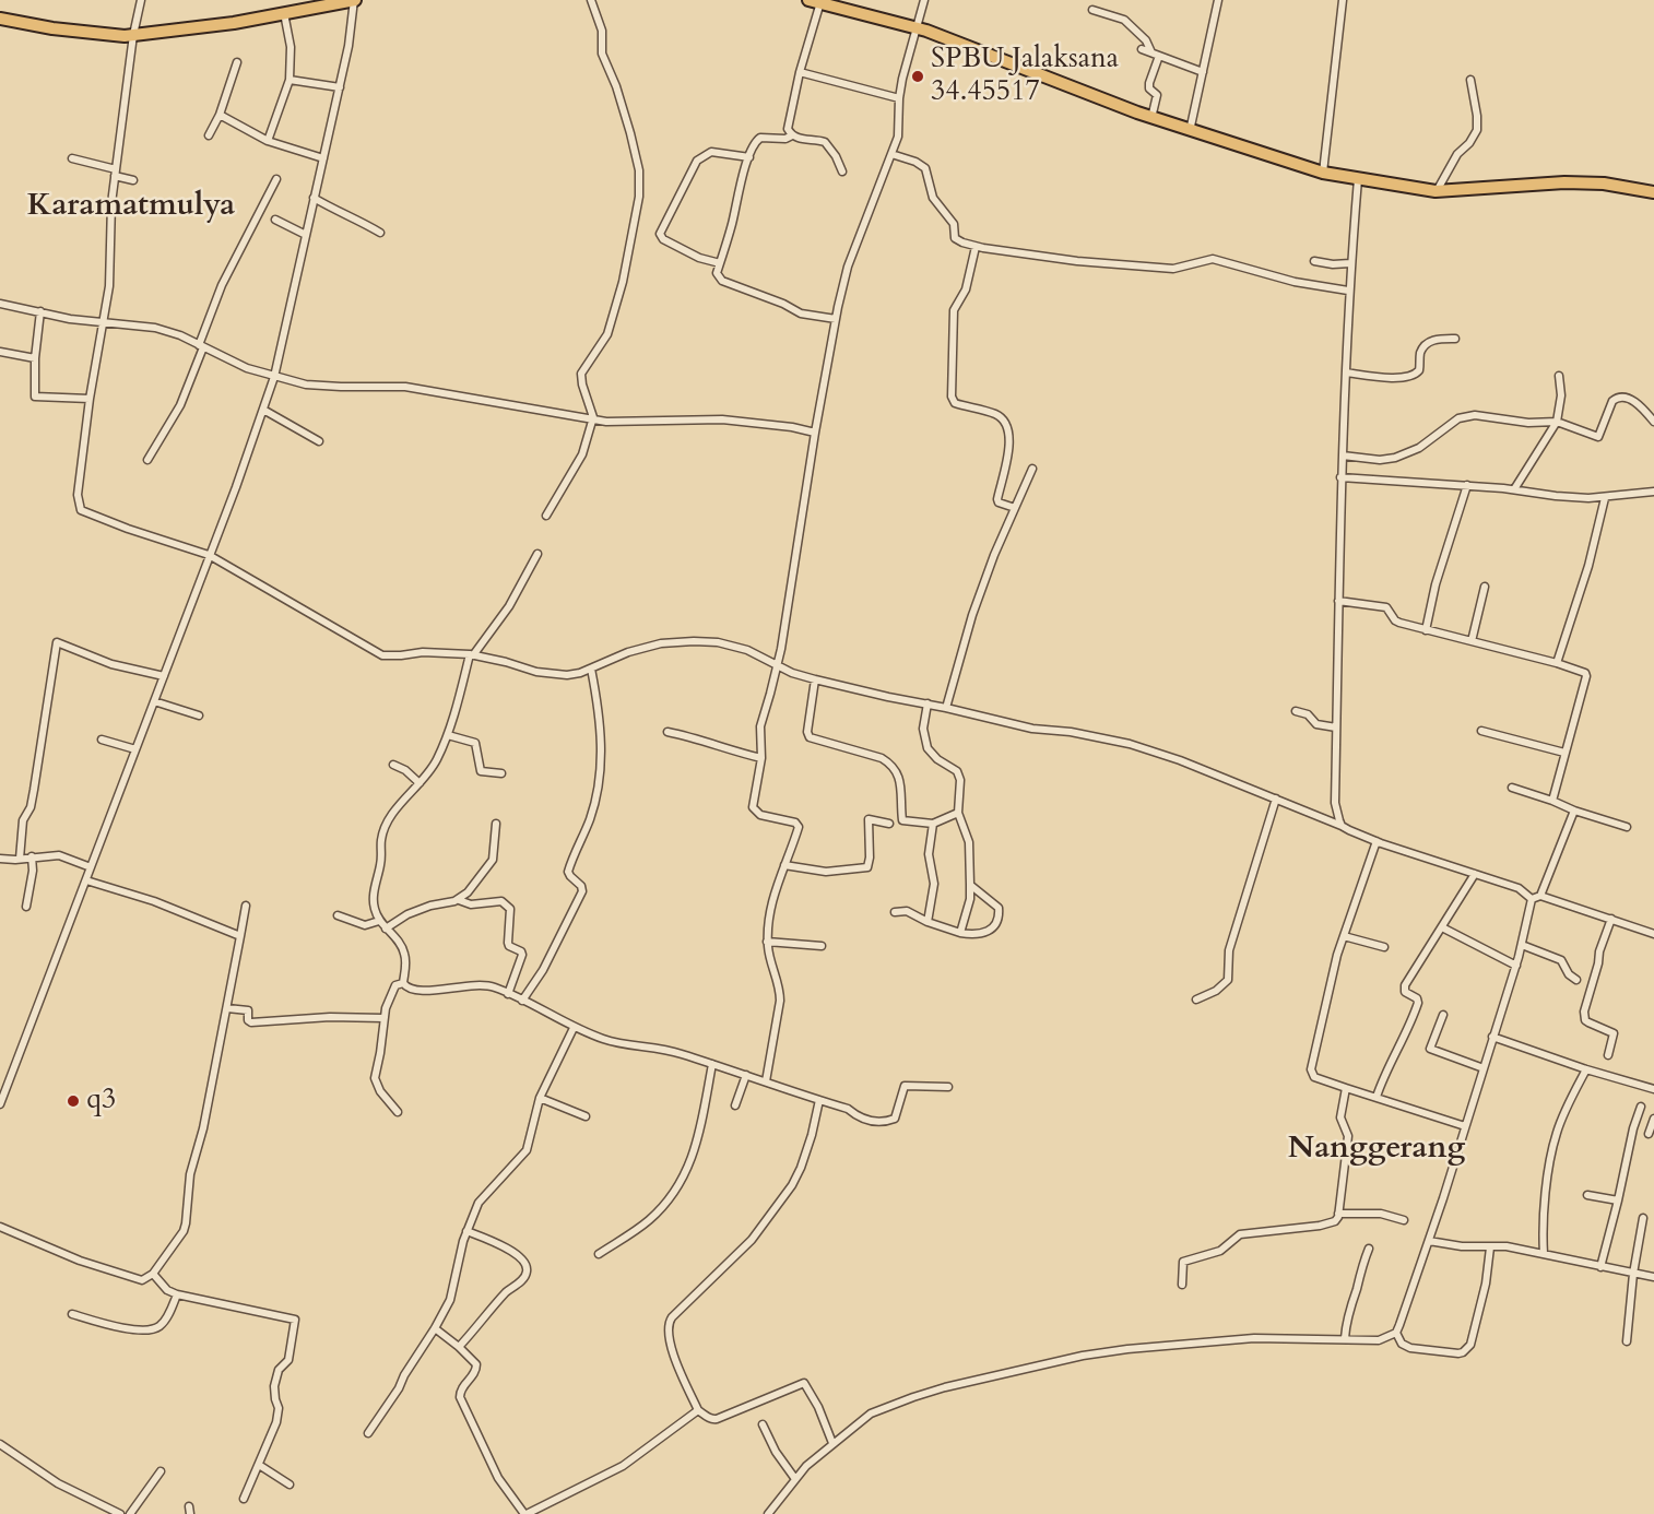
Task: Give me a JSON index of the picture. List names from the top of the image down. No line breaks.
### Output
{"districts":["Karamatmulya","Nanggerang"],"places":["SPBU Jalaksana 34.45517","q3"]}
